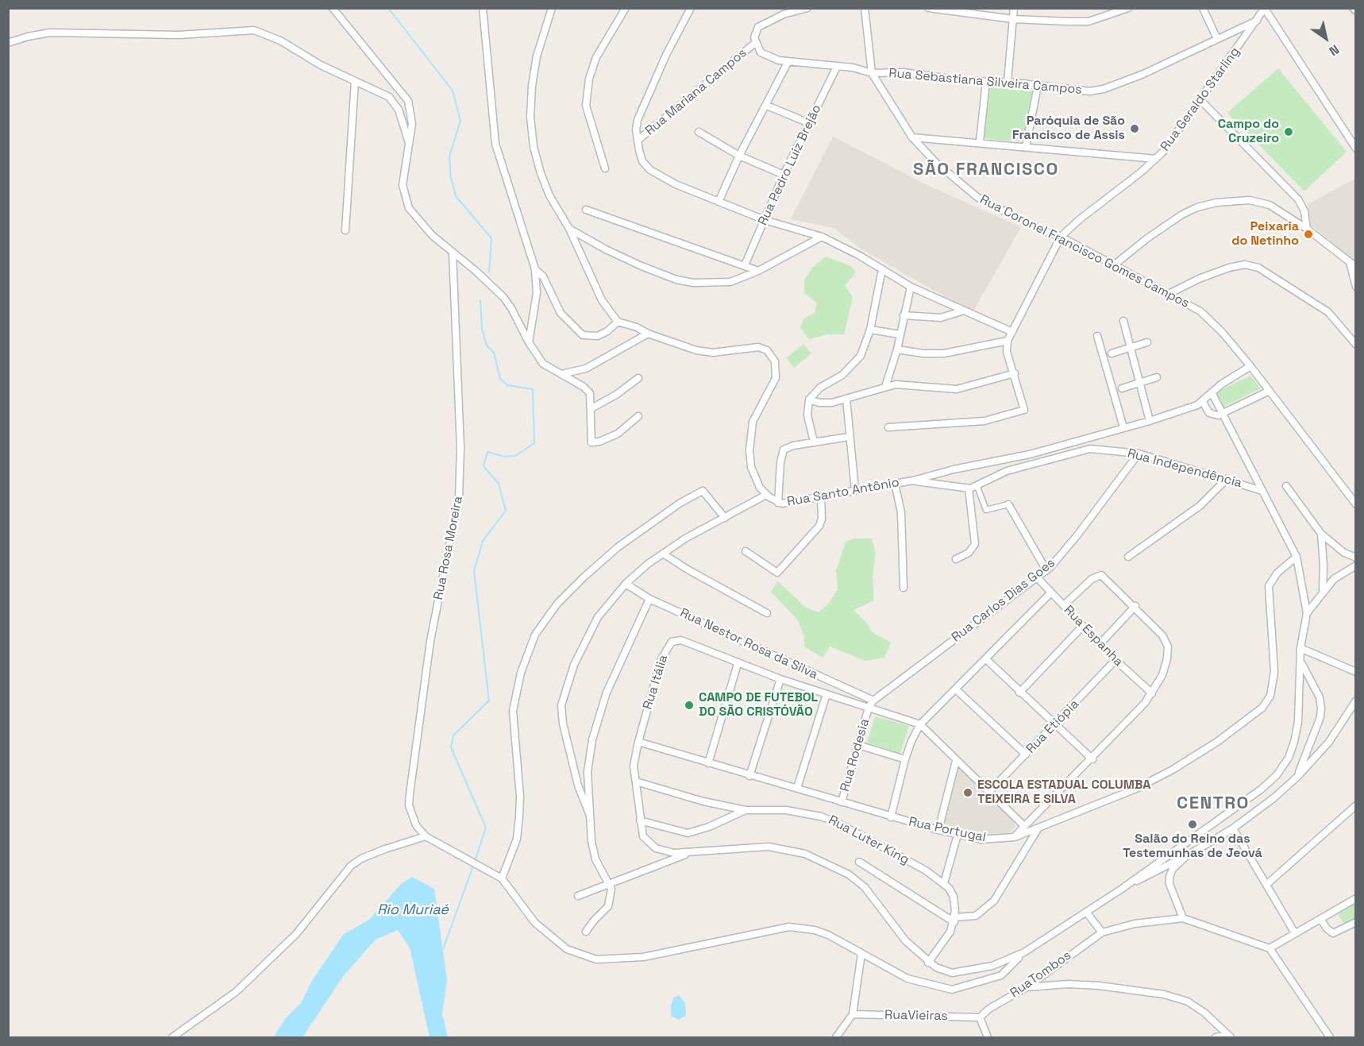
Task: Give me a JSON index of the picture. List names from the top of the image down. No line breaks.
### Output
{"streets":{"street":["Rua Sebastiana Silveira Campos","Rua Mariana Campos","Rua Geraldo Starling","Rua Pedro Luiz Brejão","Rua Coronel Francisco Gomes Campos","Rua Independência","Rua Santo Antônio","Rua Rosa Moreira","Rua Carlos Dias Goes","Rua Espanha","Rua Nestor Rosa da Silva","Rua Itália","Rua Etiópia","Rua Rodesia","Rua Portugal","Rua Luter King","RuaTombos","RuaVieiras"]},"crossings":[["Rua Sebastiana Silveira Campos","Rua Mariana Campos"],["Rua Sebastiana Silveira Campos","Rua Geraldo Starling"],["Rua Sebastiana Silveira Campos","Rua Pedro Luiz Brejão"],["Rua Sebastiana Silveira Campos","Rua Coronel Francisco Gomes Campos"],["Rua Geraldo Starling","Rua Coronel Francisco Gomes Campos"],["Rua Independência","Rua Santo Antônio"],["Rua Independência","Rua Carlos Dias Goes"],["Rua Carlos Dias Goes","Rua Espanha"],["Rua Carlos Dias Goes","Rua Nestor Rosa da Silva"],["Rua Carlos Dias Goes","Rua Itália"],["Rua Carlos Dias Goes","Rua Rodesia"],["Rua Espanha","Rua Etiópia"],["Rua Itália","Rua Rodesia"],["Rua Itália","Rua Portugal"],["Rua Itália","Rua Luter King"],["Rua Rodesia","Rua Portugal"],["RuaTombos","RuaVieiras"]],"districts":["SÃO FRANCISCO","CENTRO"],"water":["Rio Muriaé"],"places":["Paróquia de São Francisco de Assis","Campo do Cruzeiro","Peixaria do Netinho","CAMPO DE FUTEBOL DO SÃO CRISTÓVÃO","ESCOLA ESTADUAL COLUMBA TEIXEIRA E SILVA","Salão do Reino das Testemunhas de Jeová"],"north":"bottom right"}
